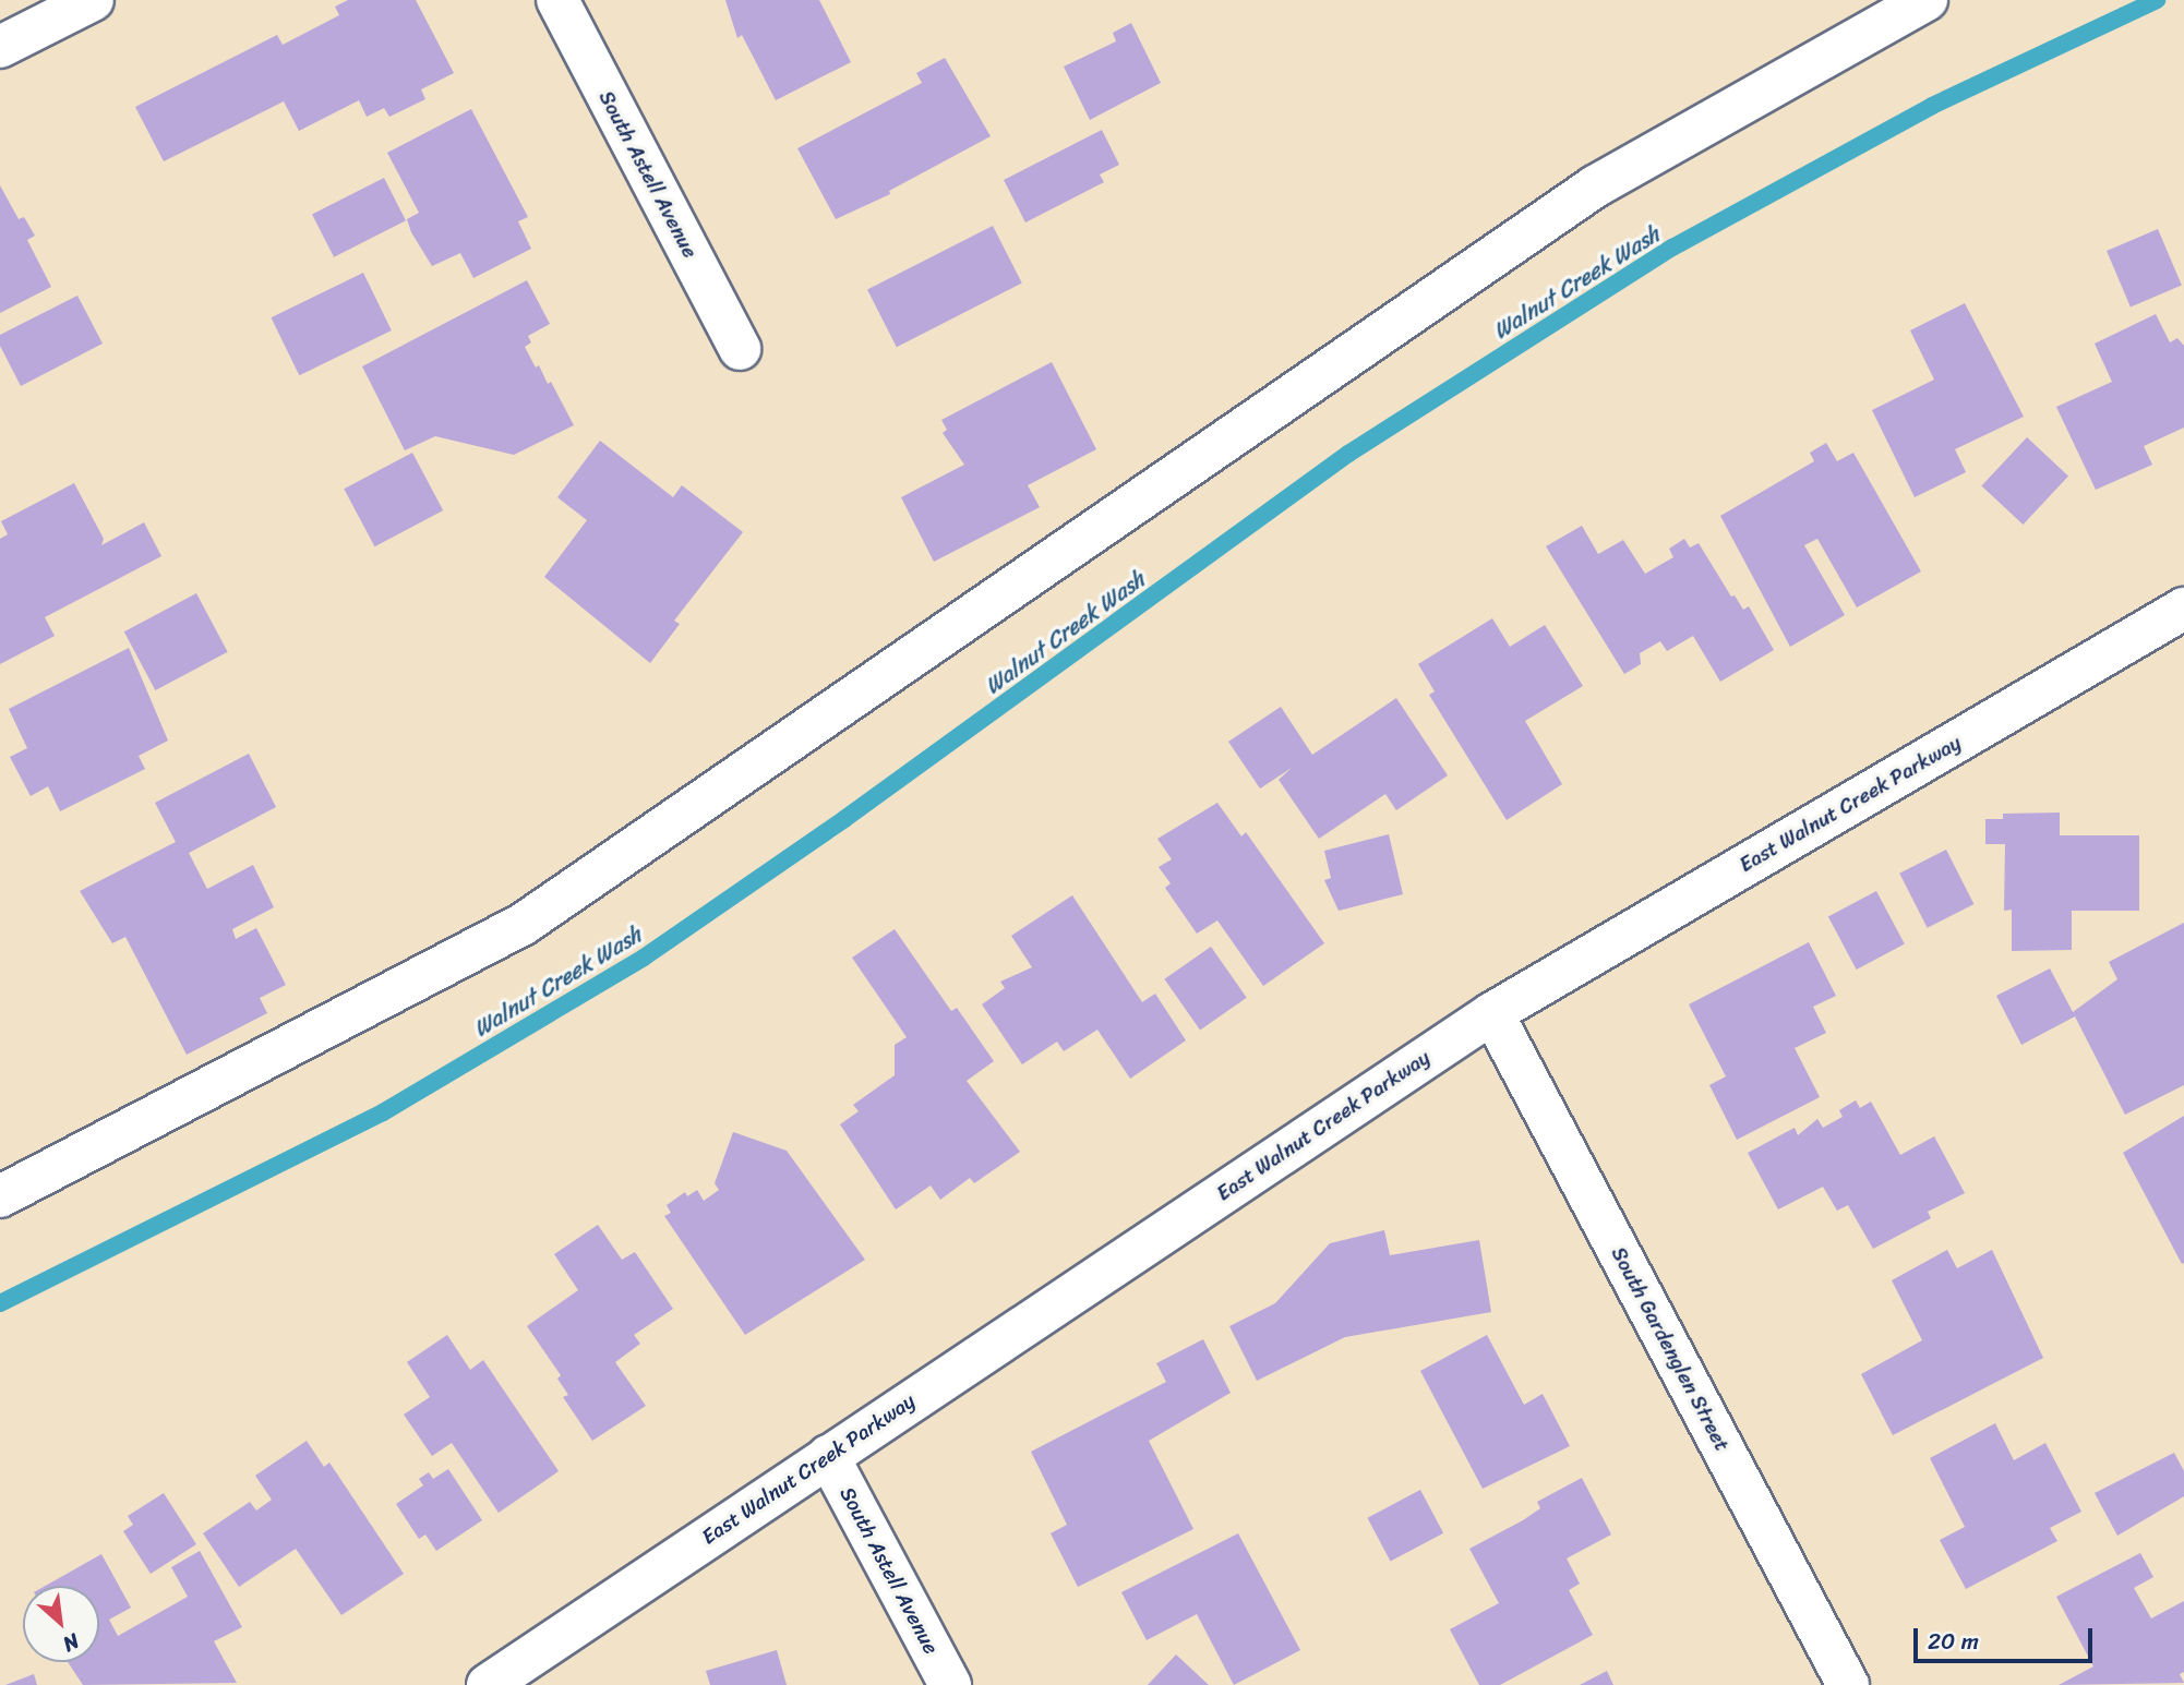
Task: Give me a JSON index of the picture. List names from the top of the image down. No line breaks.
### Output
{"streets":{"street":["South Astell Avenue","East Walnut Creek Parkway","South Gardenglen Street"]},"crossings":[["South Astell Avenue","East Walnut Creek Parkway"],["East Walnut Creek Parkway","South Gardenglen Street"]],"water":["Walnut Creek Wash"],"scale_bar":"20 m","north":"bottom right"}
